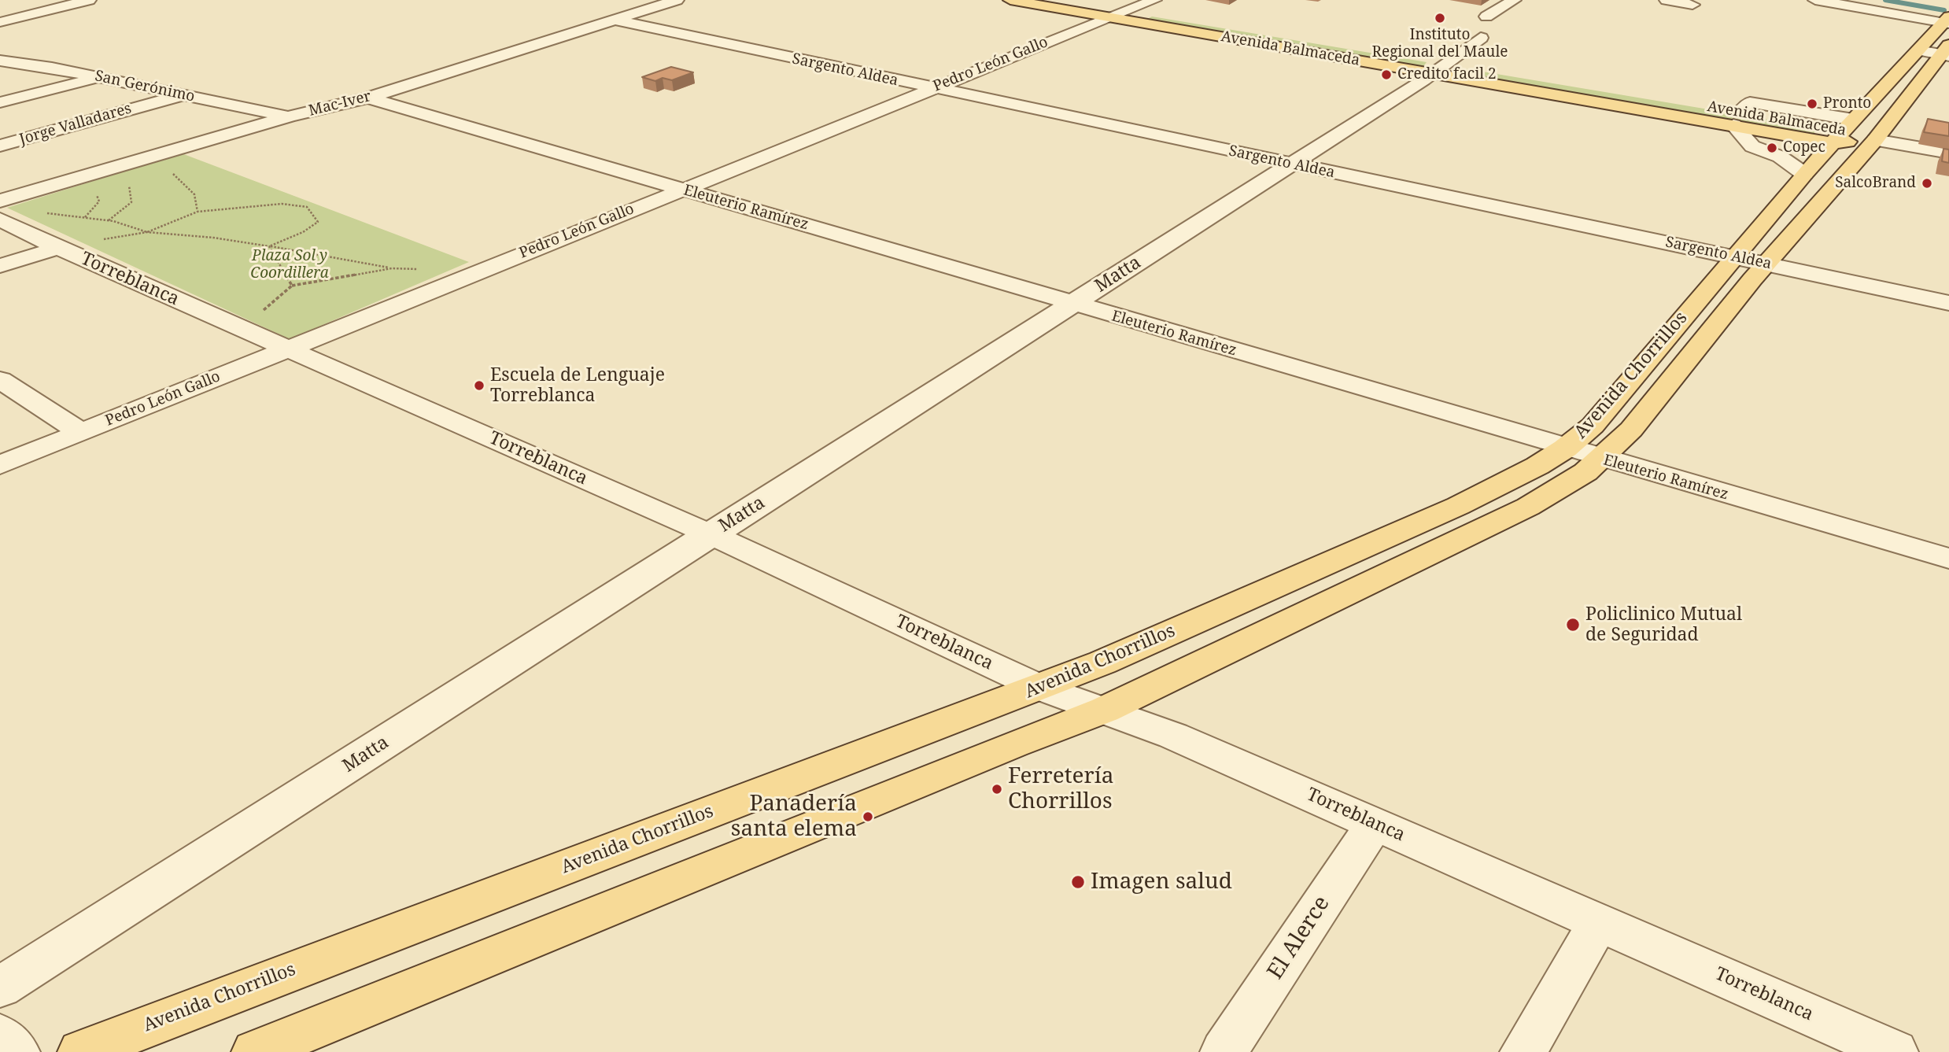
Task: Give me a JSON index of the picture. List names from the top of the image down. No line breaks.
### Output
{"streets":{"main road":["Avenida Balmaceda","Avenida Chorrillos"],"street":["Pedro León Gallo","Sargento Aldea","San Gerónimo","Mac-Iver","Jorge Valladares","Eleuterio Ramírez","Matta","Torreblanca","El Alerce"]},"crossings":[["Avenida Balmaceda","Pedro León Gallo"],["Avenida Balmaceda","Matta"],["Avenida Balmaceda","Avenida Chorrillos"],["Pedro León Gallo","Sargento Aldea"],["Pedro León Gallo","Eleuterio Ramírez"],["Pedro León Gallo","Torreblanca"],["Sargento Aldea","Mac-Iver"],["Sargento Aldea","Matta"],["Sargento Aldea","Avenida Chorrillos"],["San Gerónimo","Mac-Iver"],["San Gerónimo","Jorge Valladares"],["Mac-Iver","Eleuterio Ramírez"],["Eleuterio Ramírez","Matta"],["Eleuterio Ramírez","Avenida Chorrillos"],["Matta","Torreblanca"],["Torreblanca","Avenida Chorrillos"],["Torreblanca","El Alerce"]],"parks":["Plaza Sol y Coordillera"],"places":["Instituto Regional del Maule","Credito facil 2","Pronto","Copec","SalcoBrand","Escuela de Lenguaje Torreblanca","Policlinico Mutual de Seguridad","Ferretería Chorrillos","Panadería santa elema","Imagen salud"]}
